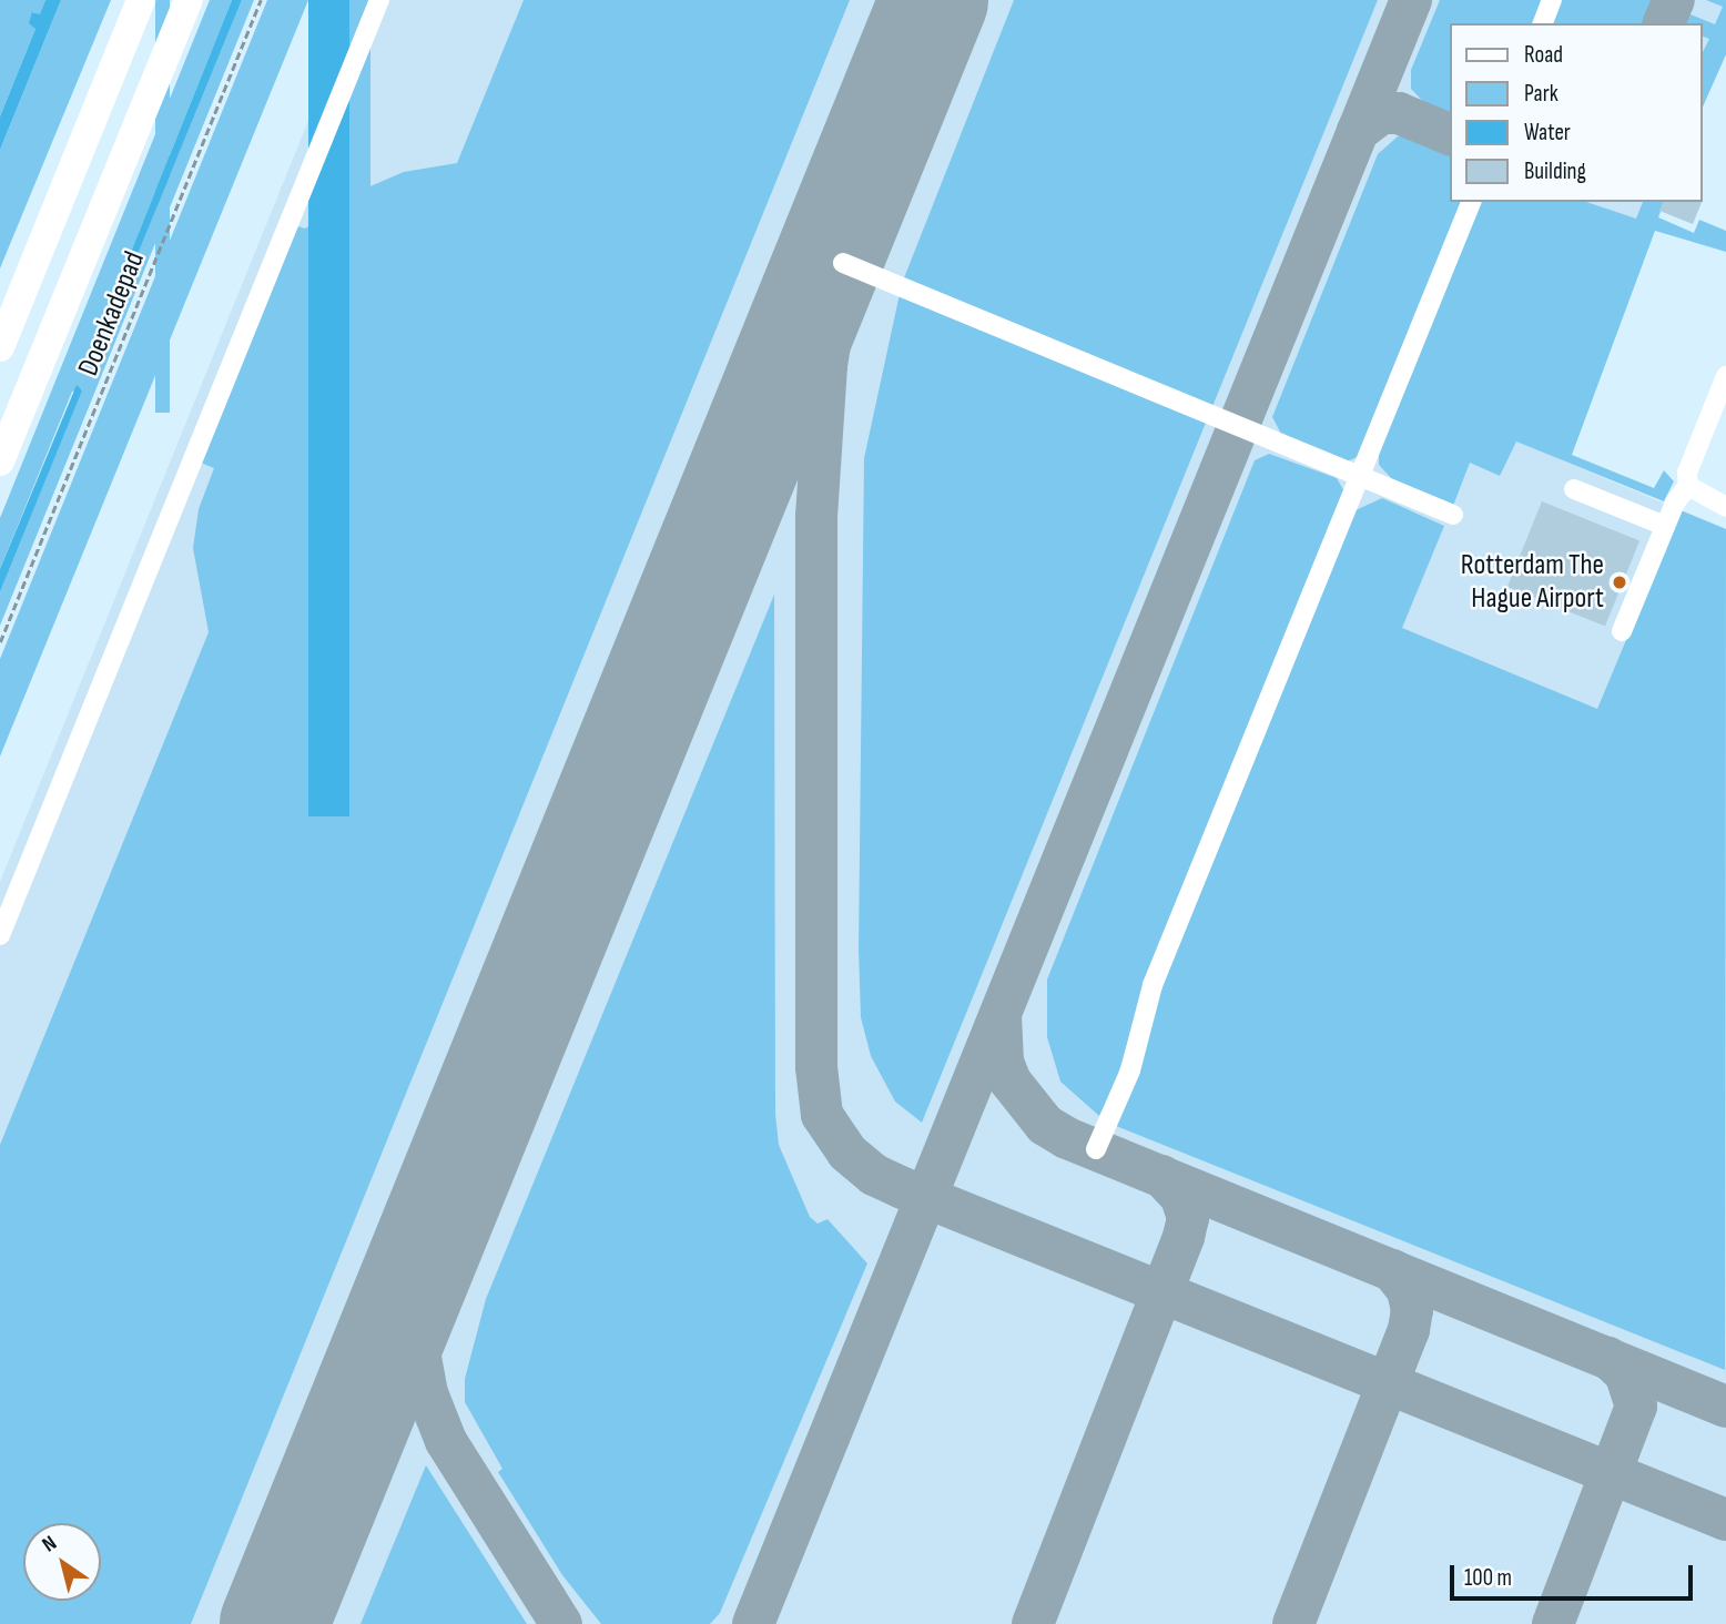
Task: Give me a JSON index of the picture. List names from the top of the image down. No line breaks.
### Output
{"streets":{"path":["Doenkadepad"]},"places":["Rotterdam The Hague Airport"],"legend":["Road","Park","Water","Building"],"scale_bar":"100 m","north":"top left"}
